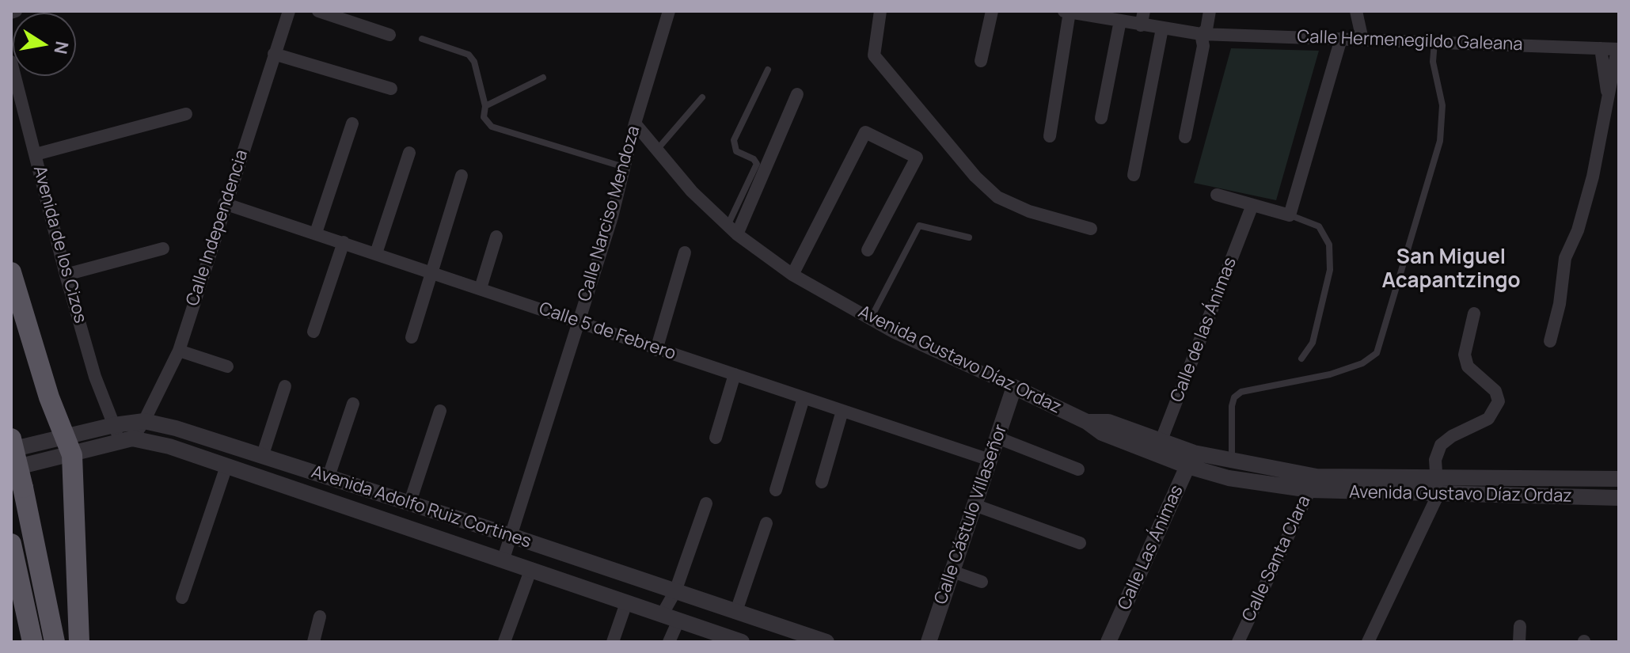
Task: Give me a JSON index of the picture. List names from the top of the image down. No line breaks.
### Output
{"streets":{"street":["Calle Hermenegildo Galeana","Calle Narciso Mendoza","Calle Independencia","Avenida de los Cizos","Calle de las Ánimas","Calle 5 de Febrero","Avenida Gustavo Díaz Ordaz","Avenida Adolfo Ruiz Cortines","Calle Cástulo Villaseñor","Calle Las Ánimas","Calle Santa Clara"]},"crossings":[["Calle Narciso Mendoza","Calle 5 de Febrero"],["Calle Narciso Mendoza","Avenida Gustavo Díaz Ordaz"],["Calle Narciso Mendoza","Avenida Adolfo Ruiz Cortines"],["Calle Independencia","Avenida de los Cizos"],["Calle Independencia","Calle 5 de Febrero"],["Calle Independencia","Avenida Adolfo Ruiz Cortines"],["Avenida de los Cizos","Avenida Adolfo Ruiz Cortines"],["Calle de las Ánimas","Avenida Gustavo Díaz Ordaz"],["Calle 5 de Febrero","Calle Cástulo Villaseñor"],["Avenida Gustavo Díaz Ordaz","Calle Cástulo Villaseñor"],["Avenida Gustavo Díaz Ordaz","Calle Las Ánimas"],["Avenida Gustavo Díaz Ordaz","Calle Santa Clara"]],"districts":["San Miguel Acapantzingo"],"north":"right"}
